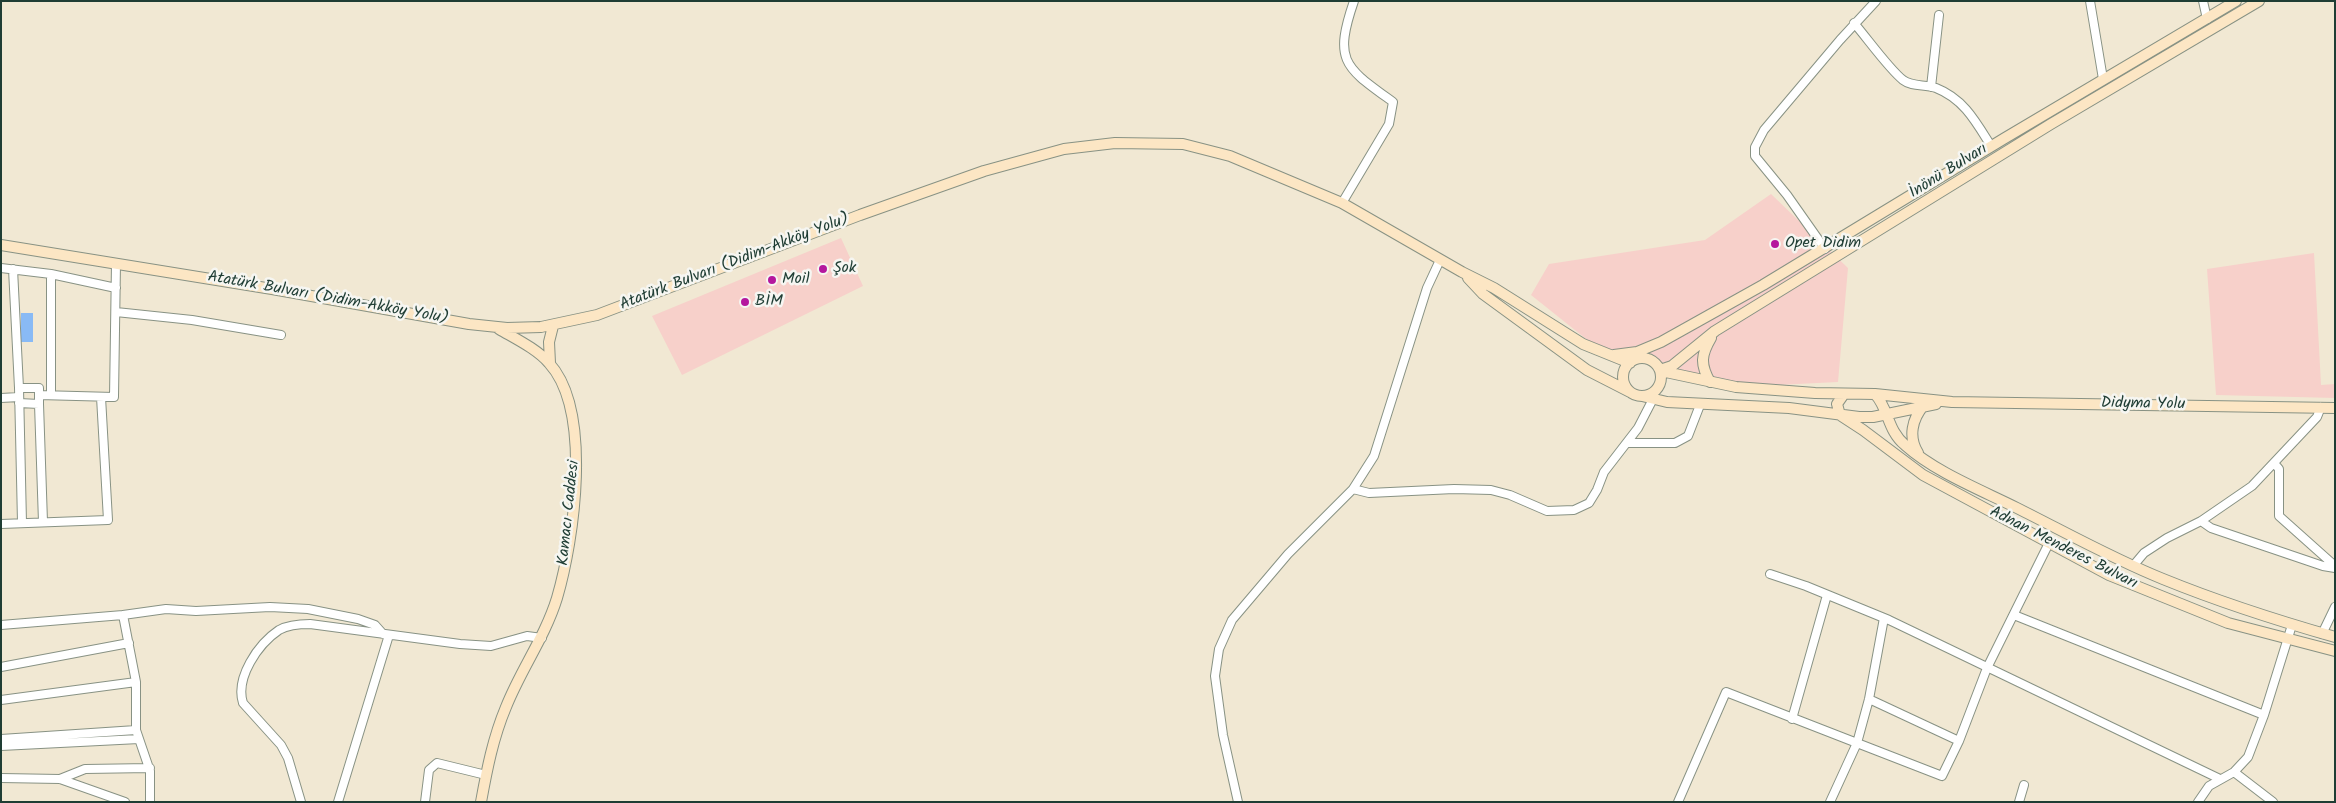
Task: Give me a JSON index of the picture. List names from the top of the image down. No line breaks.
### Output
{"streets":{"main road":["İnönü Bulvarı","Atatürk Bulvarı (Didim-Akköy Yolu)","Didyma Yolu","Kamacı Caddesi","Adnan Menderes Bulvarı"]},"crossings":[["İnönü Bulvarı","Atatürk Bulvarı (Didim-Akköy Yolu)"],["Atatürk Bulvarı (Didim-Akköy Yolu)","Kamacı Caddesi"]],"places":["Opet Didim","Şok","Moil","BİM"]}
